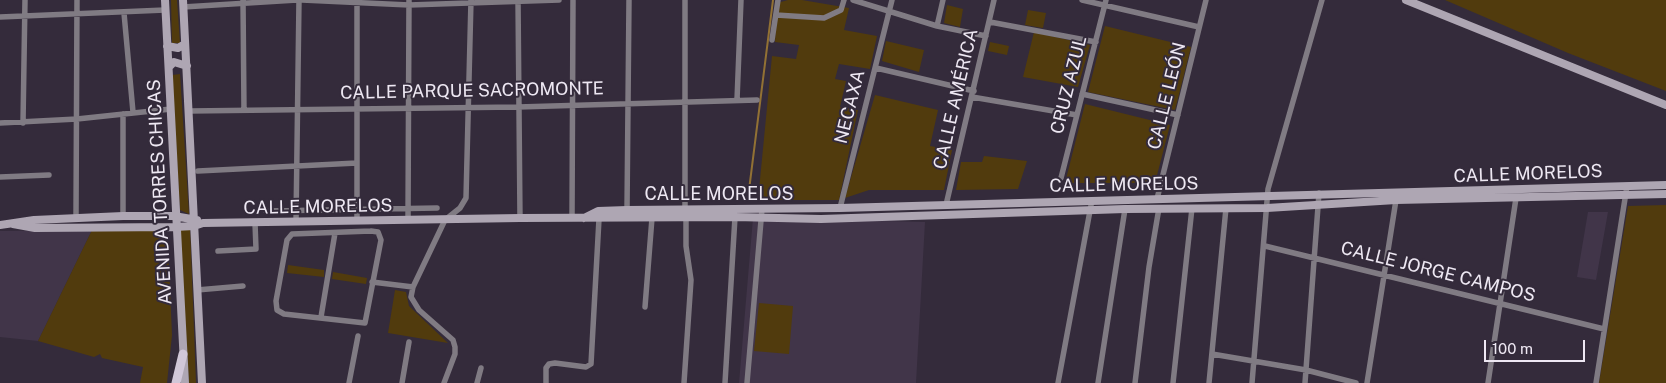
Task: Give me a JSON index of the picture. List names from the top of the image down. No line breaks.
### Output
{"streets":{"main road":["CALLE MORELOS","AVENIDA TORRES CHICAS"],"street":["CRUZ AZUL","CALLE PARQUE SACROMONTE","CALLE LEÓN","CALLE AMÉRICA","NECAXA","CALLE JORGE CAMPOS"]},"crossings":[["CALLE PARQUE SACROMONTE","AVENIDA TORRES CHICAS"],["CALLE LEÓN","CALLE MORELOS"],["CALLE AMÉRICA","CALLE MORELOS"],["NECAXA","CALLE MORELOS"],["CALLE MORELOS","AVENIDA TORRES CHICAS"]],"scale_bar":"100 m"}
